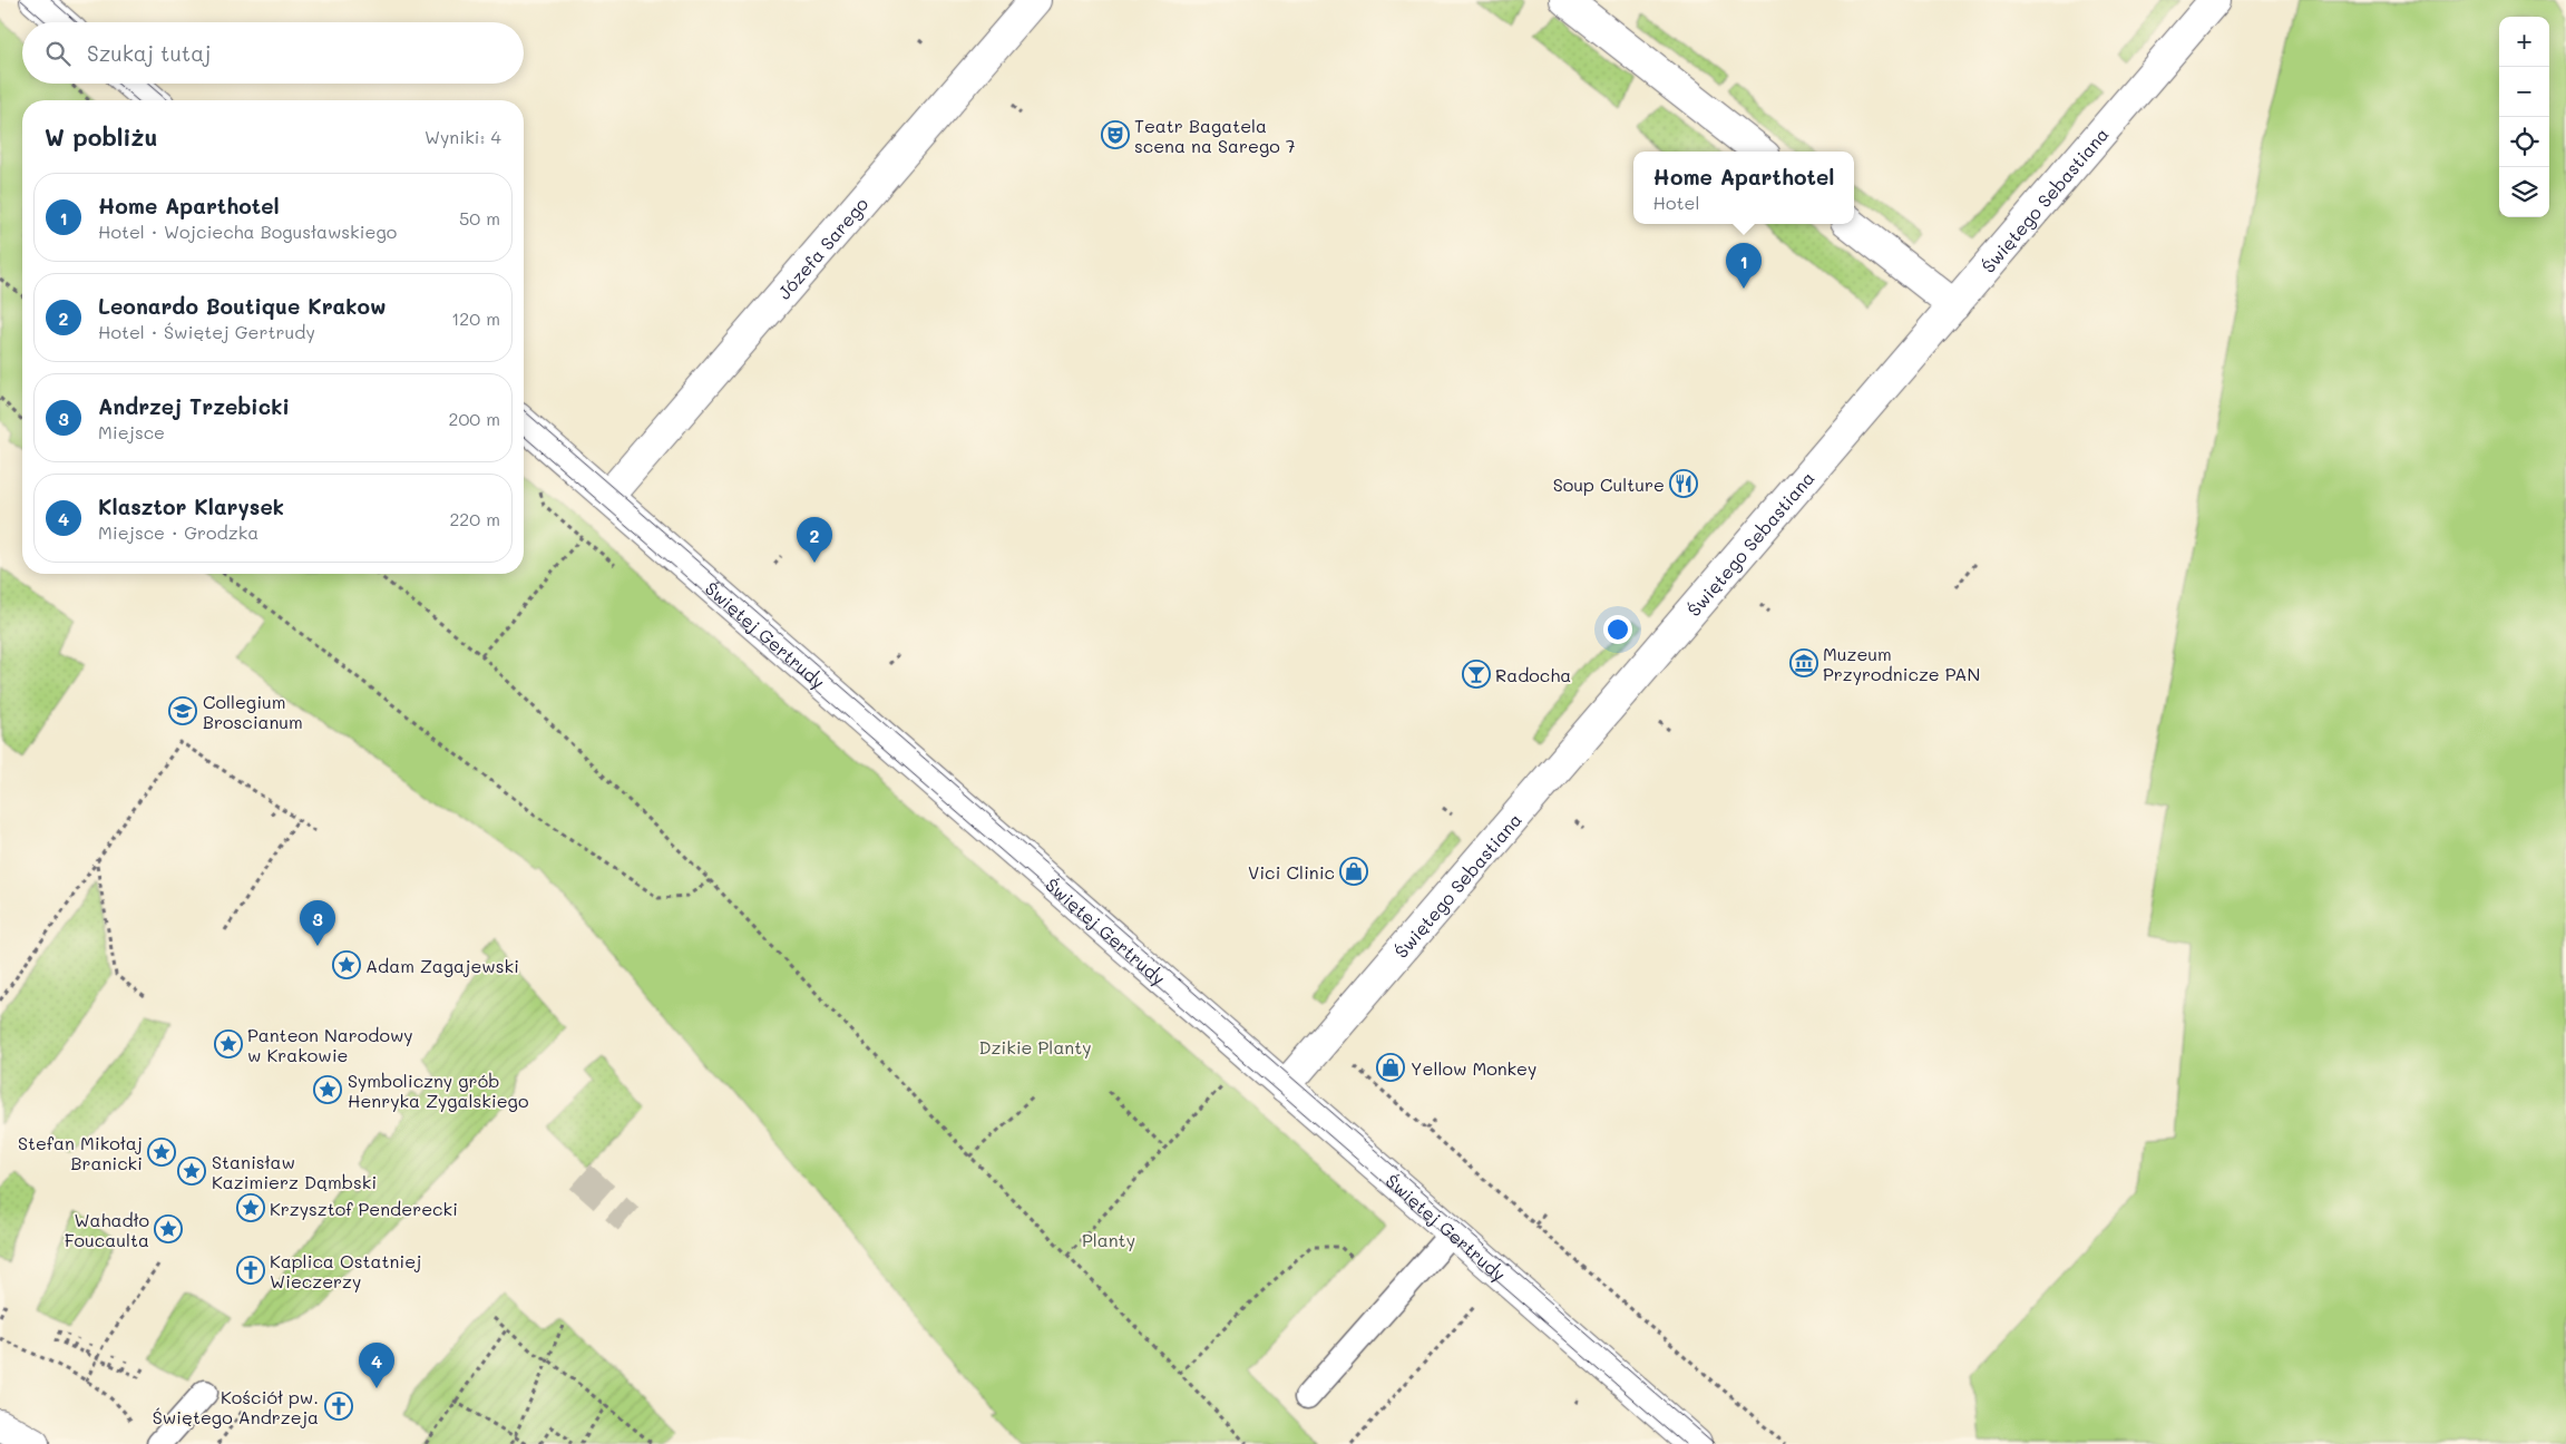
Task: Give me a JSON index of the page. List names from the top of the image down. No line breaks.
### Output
{"streets":{"street":["Świętego Sebastiana","Józefa Sarego","Świętej Gertrudy"]},"crossings":[["Świętego Sebastiana","Świętej Gertrudy"],["Józefa Sarego","Świętej Gertrudy"]],"parks":["Dzikie Planty","Planty"],"places":{"theatre":["Teatr Bagatela scena na Sarego 7"],"restaurant":["Soup Culture"],"museum":["Muzeum Przyrodnicze PAN"],"bar":["Radocha"],"school or university":["Collegium Broscianum"],"shop":["Vici Clinic","Yellow Monkey"],"place":["Adam Zagajewski","Panteon Narodowy w Krakowie","Symboliczny grób Henryka Zygalskiego","Stefan Mikołaj Branicki","Stanisław Kazimierz Dąmbski","Krzysztof Penderecki","Wahadło Foucaulta"],"church":["Kaplica Ostatniej Wieczerzy","Kościół pw. Świętego Andrzeja"]},"page":{"map_buttons":["+","−"],"search":"Szukaj tutaj","heading":["W pobliżu","Wyniki: 4"],"popup":["Home Aparthotel","Hotel"],"list":[{"mark":"1","name":"Home Aparthotel","note":"Hotel · Wojciecha Bogusławskiego","value":"50 m"},{"mark":"2","name":"Leonardo Boutique Krakow","note":"Hotel · Świętej Gertrudy","value":"120 m"},{"mark":"3","name":"Andrzej Trzebicki","note":"Miejsce","value":"200 m"},{"mark":"4","name":"Klasztor Klarysek","note":"Miejsce · Grodzka","value":"220 m"}],"pins":["1","2","3","4"]}}
